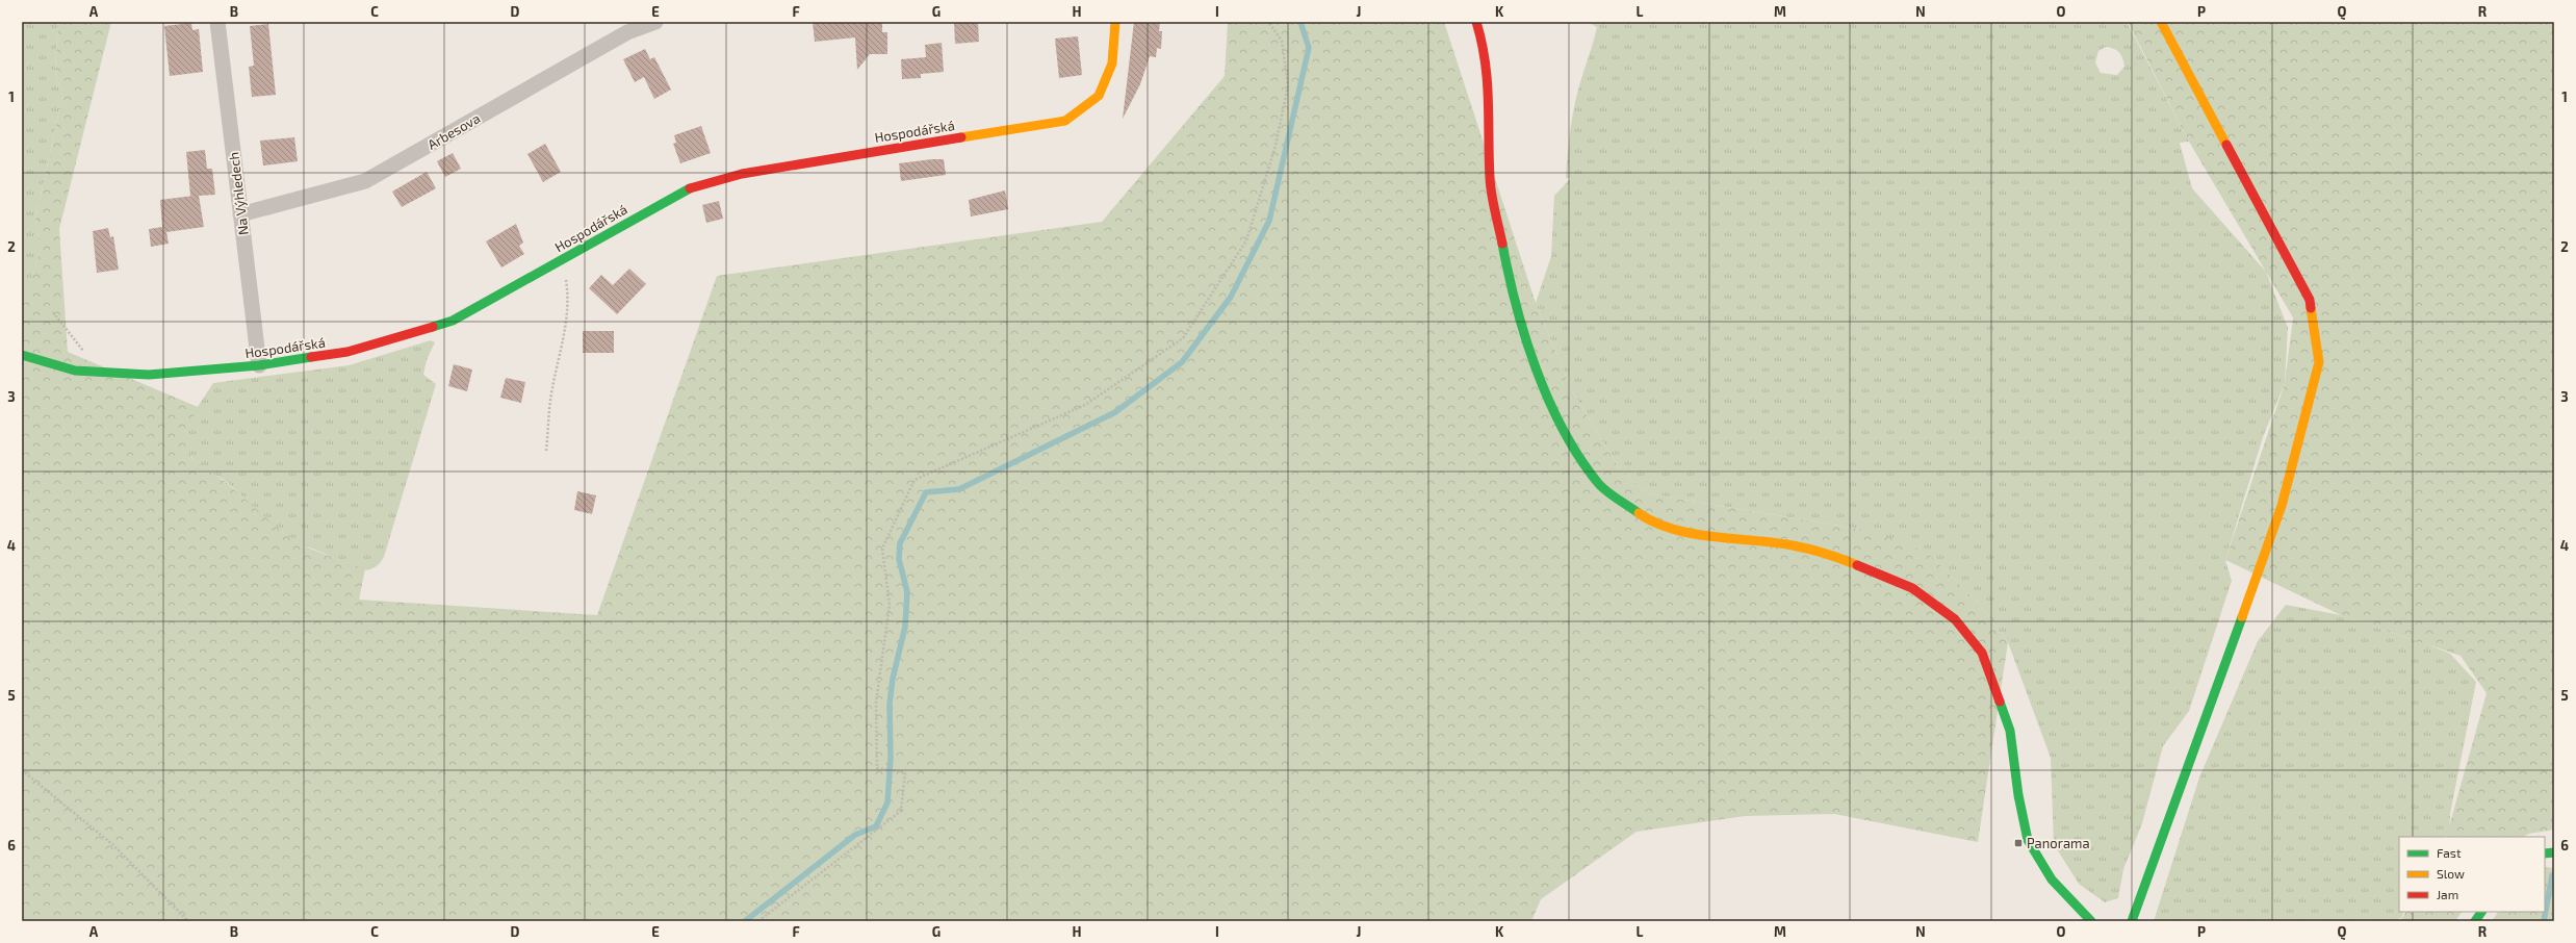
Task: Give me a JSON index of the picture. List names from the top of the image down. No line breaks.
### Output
{"streets":{"street":["Arbesova","Hospodářská","Na Výhledech"]},"crossings":[["Arbesova","Na Výhledech"],["Hospodářská","Na Výhledech"]],"places":{"transit":["Panorama"]},"legend":["Fast","Slow","Jam"],"grid":{"columns":["A","B","C","D","E","F","G","H","I","J","K","L","M","N","O","P","Q","R"],"rows":["1","2","3","4","5","6"]}}
